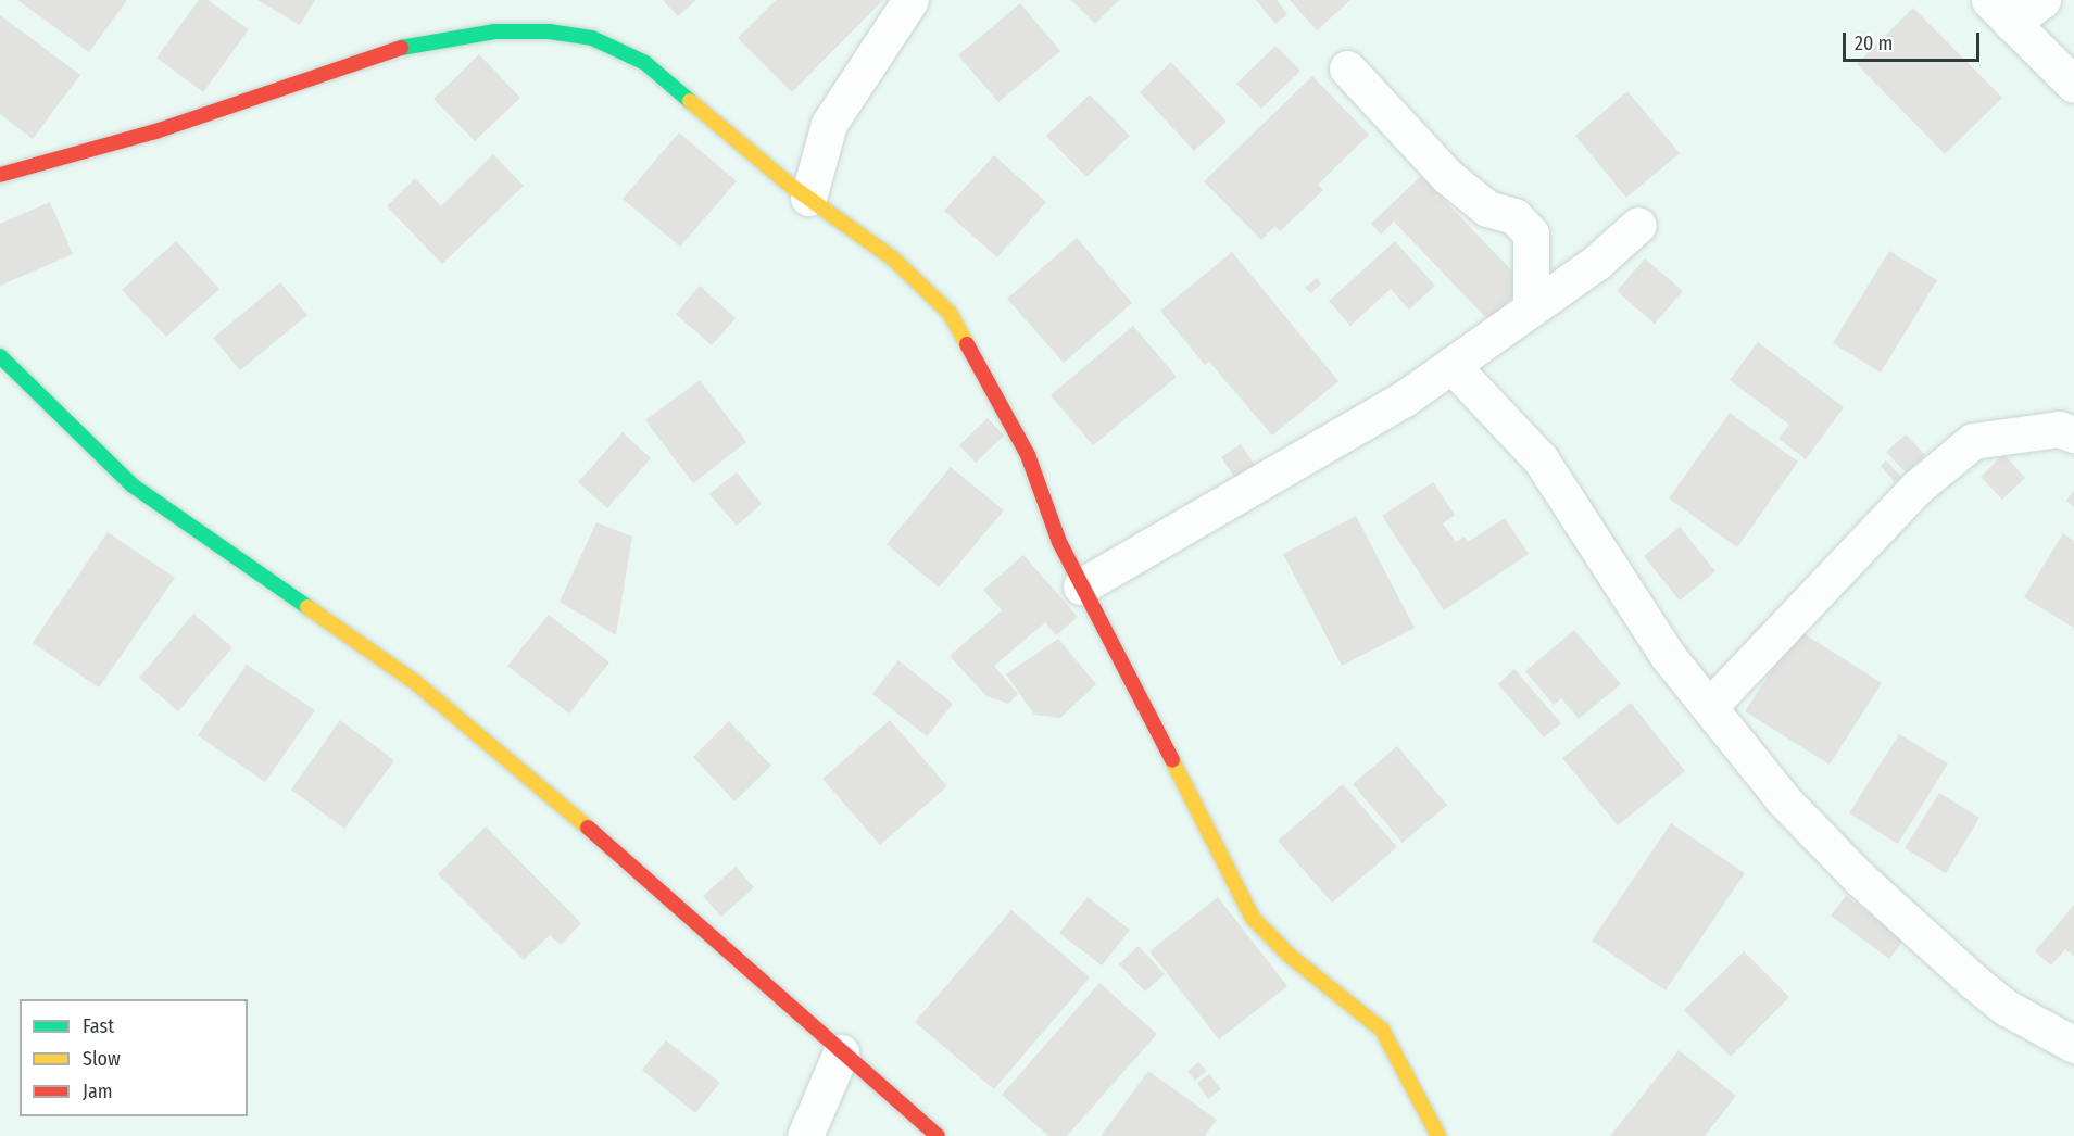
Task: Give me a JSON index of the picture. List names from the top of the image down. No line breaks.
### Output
{"legend":["Fast","Slow","Jam"],"scale_bar":"20 m"}
